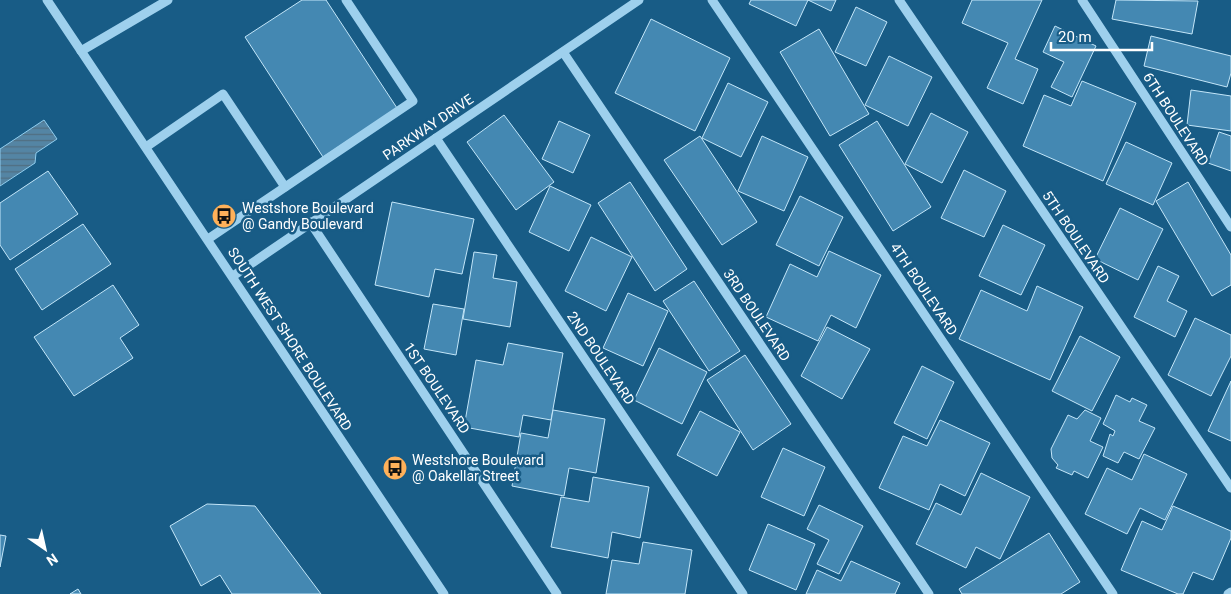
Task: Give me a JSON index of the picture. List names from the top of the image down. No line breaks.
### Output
{"streets":{"street":["6TH BOULEVARD","PARKWAY DRIVE","5TH BOULEVARD","4TH BOULEVARD","3RD BOULEVARD","SOUTH WEST SHORE BOULEVARD","2ND BOULEVARD","1ST BOULEVARD"]},"crossings":[["PARKWAY DRIVE","3RD BOULEVARD"],["PARKWAY DRIVE","SOUTH WEST SHORE BOULEVARD"],["PARKWAY DRIVE","2ND BOULEVARD"],["PARKWAY DRIVE","1ST BOULEVARD"]],"places":{"bus stop":["Westshore Boulevard @ Gandy Boulevard","Westshore Boulevard @ Oakellar Street"]},"scale_bar":"20 m","north":"bottom right"}
